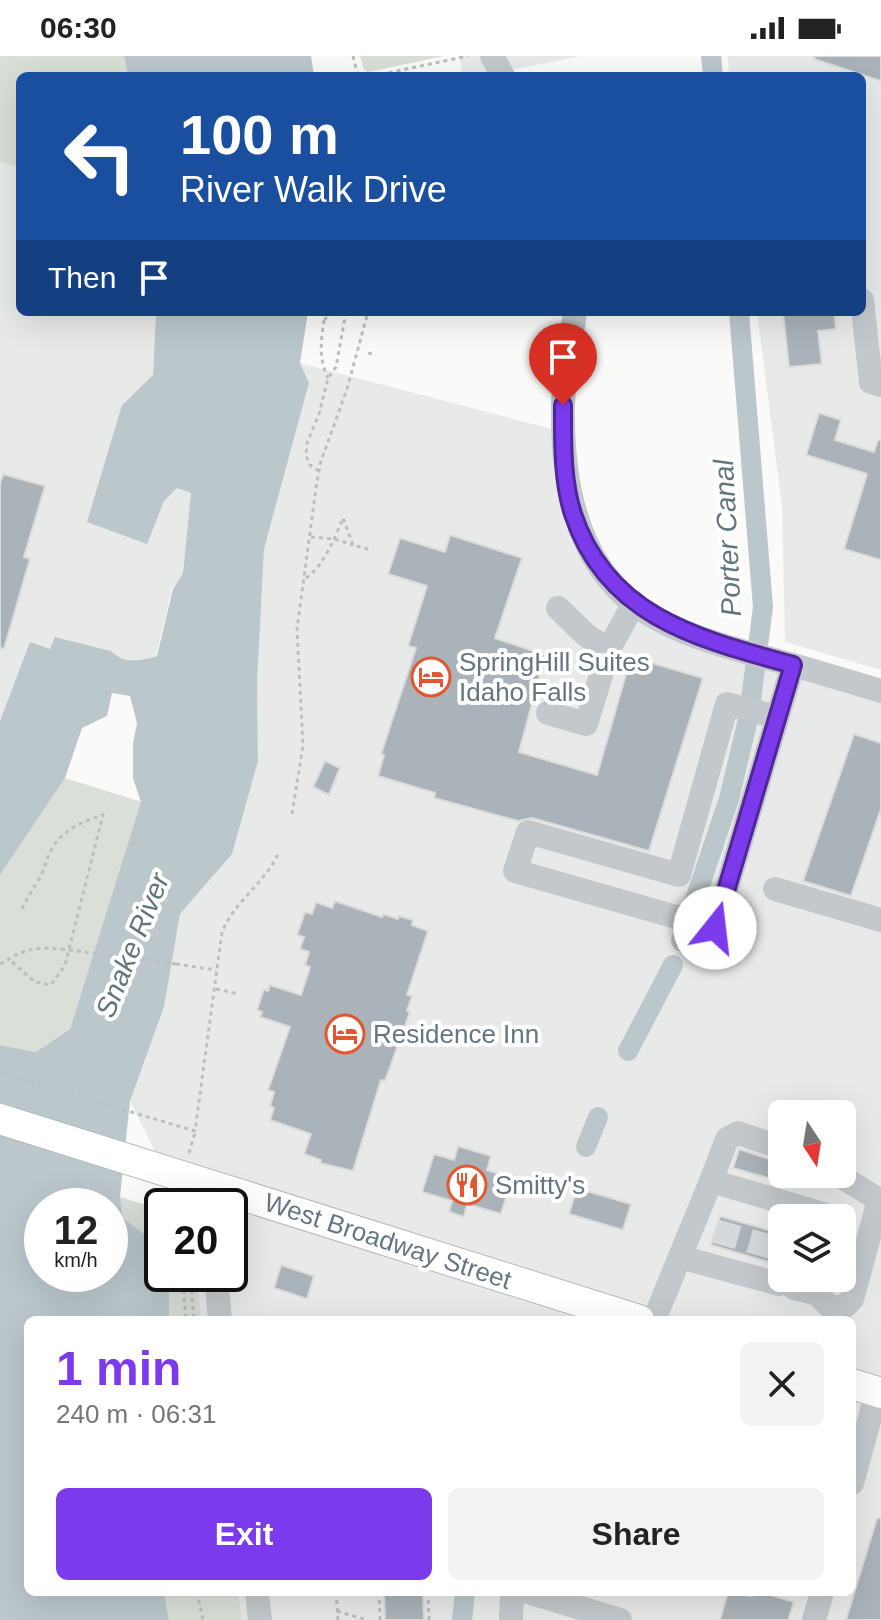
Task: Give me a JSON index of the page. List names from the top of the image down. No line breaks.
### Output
{"streets":{"main road":["West Broadway Street"]},"water":["Porter Canal","Snake River"],"places":{"hotel":["SpringHill Suites Idaho Falls","Residence Inn"],"restaurant":["Smitty's"]},"north":"bottom","page":{"status":"06:30","turn":["100 m","River Walk Drive"],"then":"Then","speed":"12 km/h","limit":"20","heading":["1 min","240 m · 06:31"],"buttons":["Exit","Share"]}}
